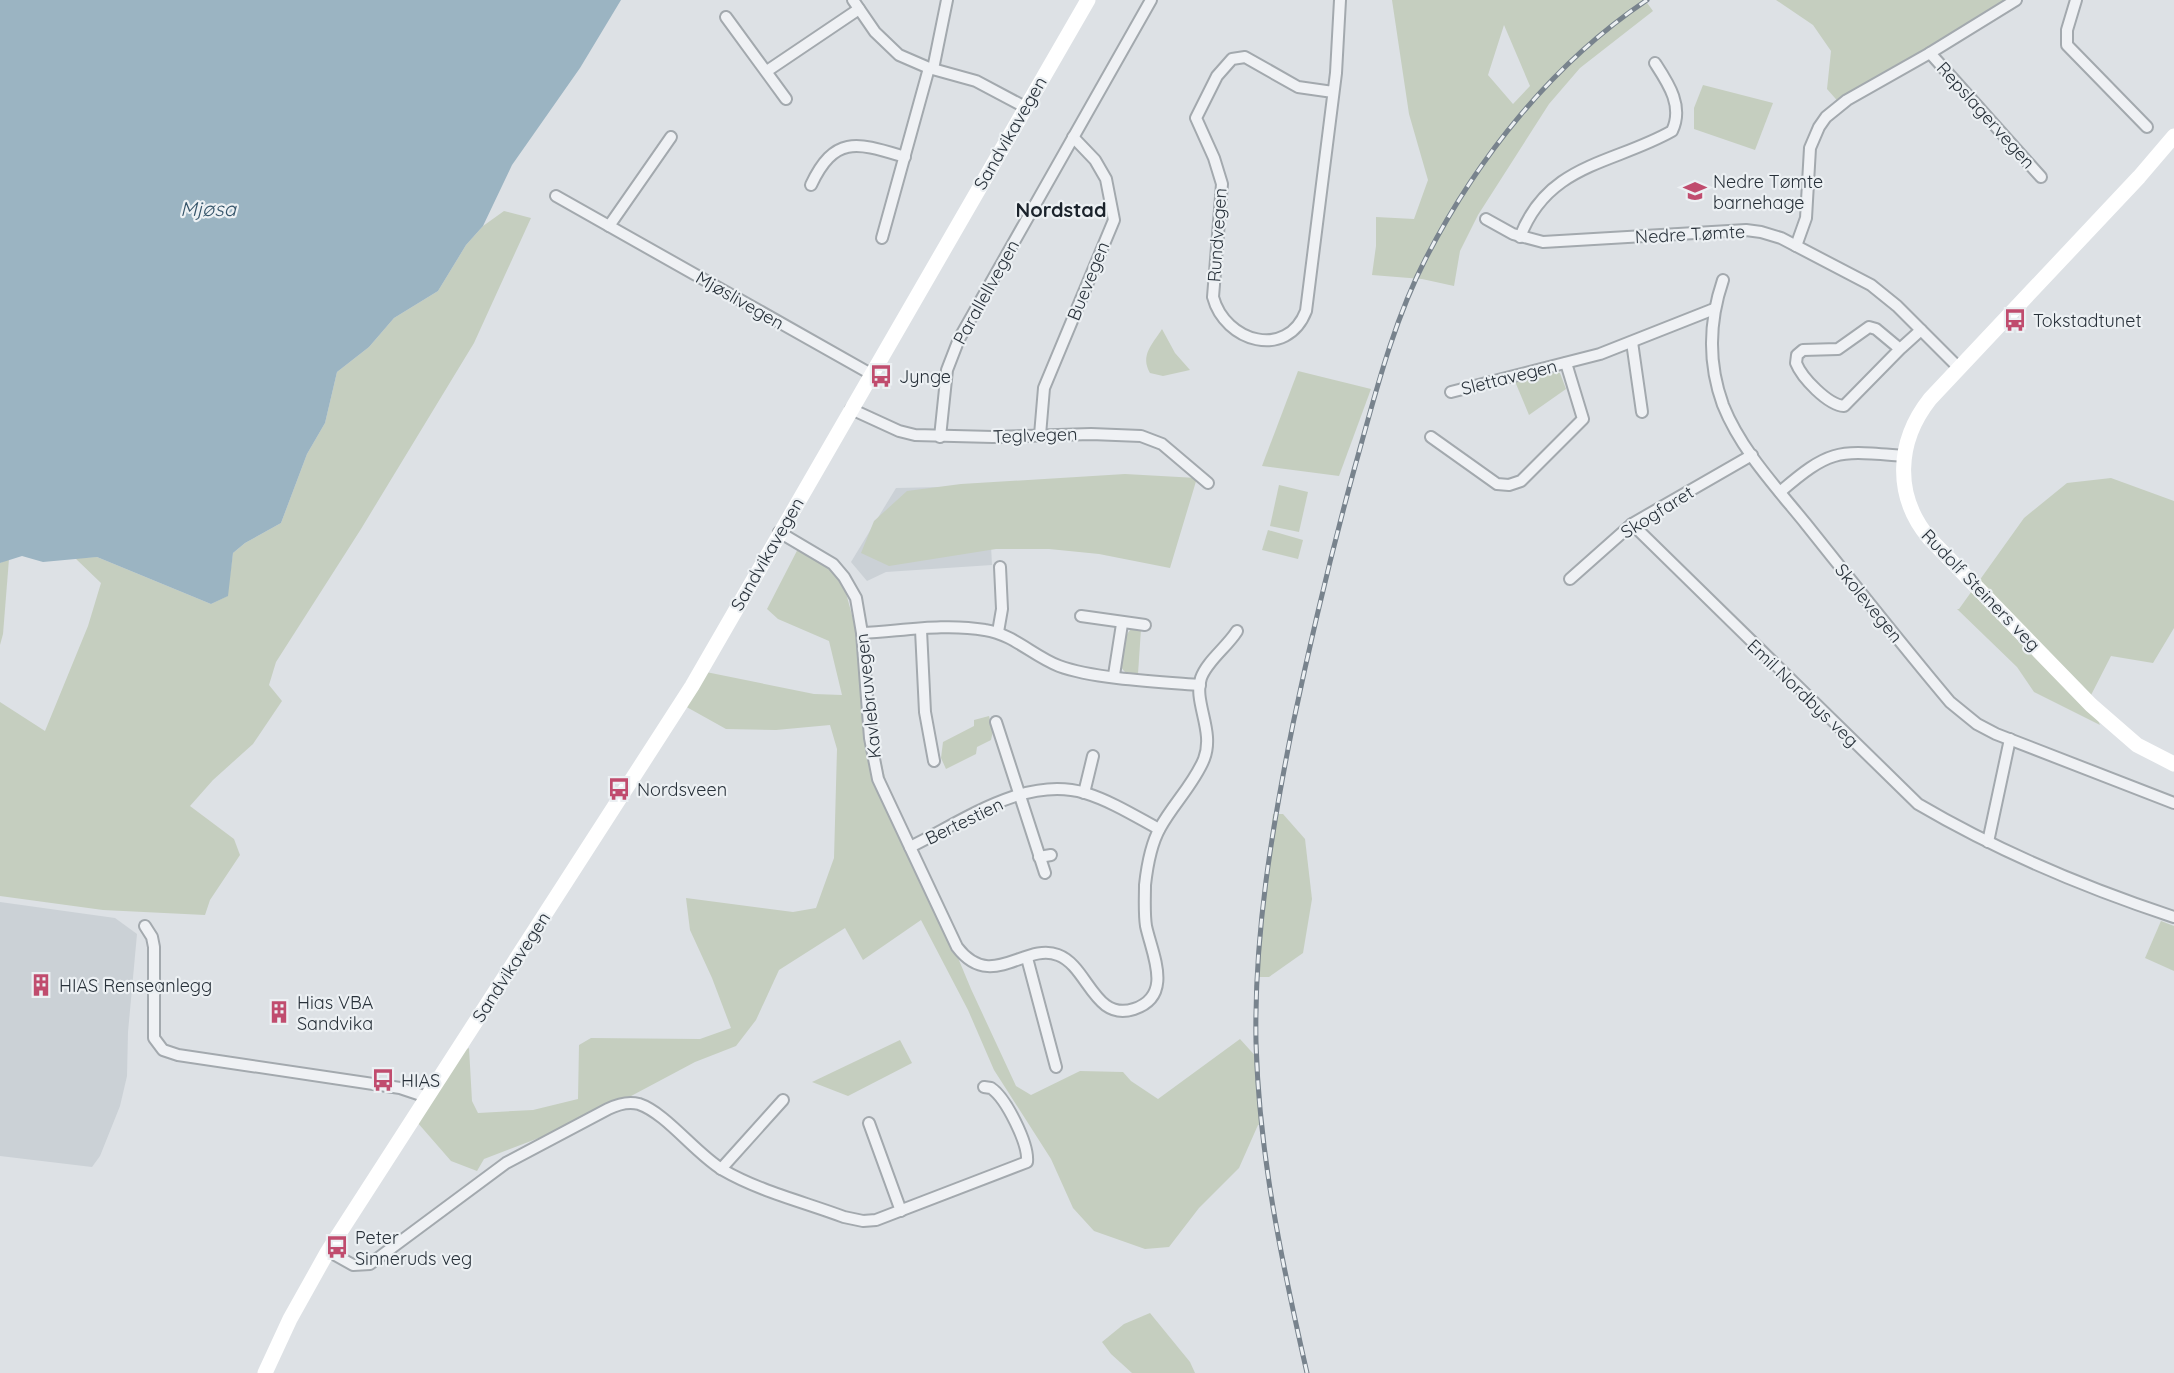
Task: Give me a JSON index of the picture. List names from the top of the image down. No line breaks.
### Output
{"streets":{"main road":["Sandvikavegen","Rudolf Steiners veg"],"street":["Repslagervegen","Nedre Tømte","Rundvegen","Buevegen","Parallellvegen","Mjøslivegen","Slettavegen","Teglvegen","Skogfaret","Skolevegen","Emil Nordbys veg","Kavlebruvegen","Bertestien"]},"crossings":[["Repslagervegen","Nedre Tømte"],["Sandvikavegen","Mjøslivegen"],["Sandvikavegen","Teglvegen"],["Sandvikavegen","Kavlebruvegen"],["Nedre Tømte","Rudolf Steiners veg"],["Buevegen","Parallellvegen"],["Buevegen","Teglvegen"],["Parallellvegen","Teglvegen"],["Slettavegen","Skolevegen"],["Skogfaret","Skolevegen"],["Skogfaret","Emil Nordbys veg"],["Kavlebruvegen","Bertestien"]],"districts":["Nordstad"],"water":["Mjøsa"],"places":{"school or university":["Nedre Tømte barnehage"],"bus stop":["Tokstadtunet","Jynge","Nordsveen","HIAS","Peter Sinneruds veg"],"building":["HIAS Renseanlegg","Hias VBA Sandvika"]}}
